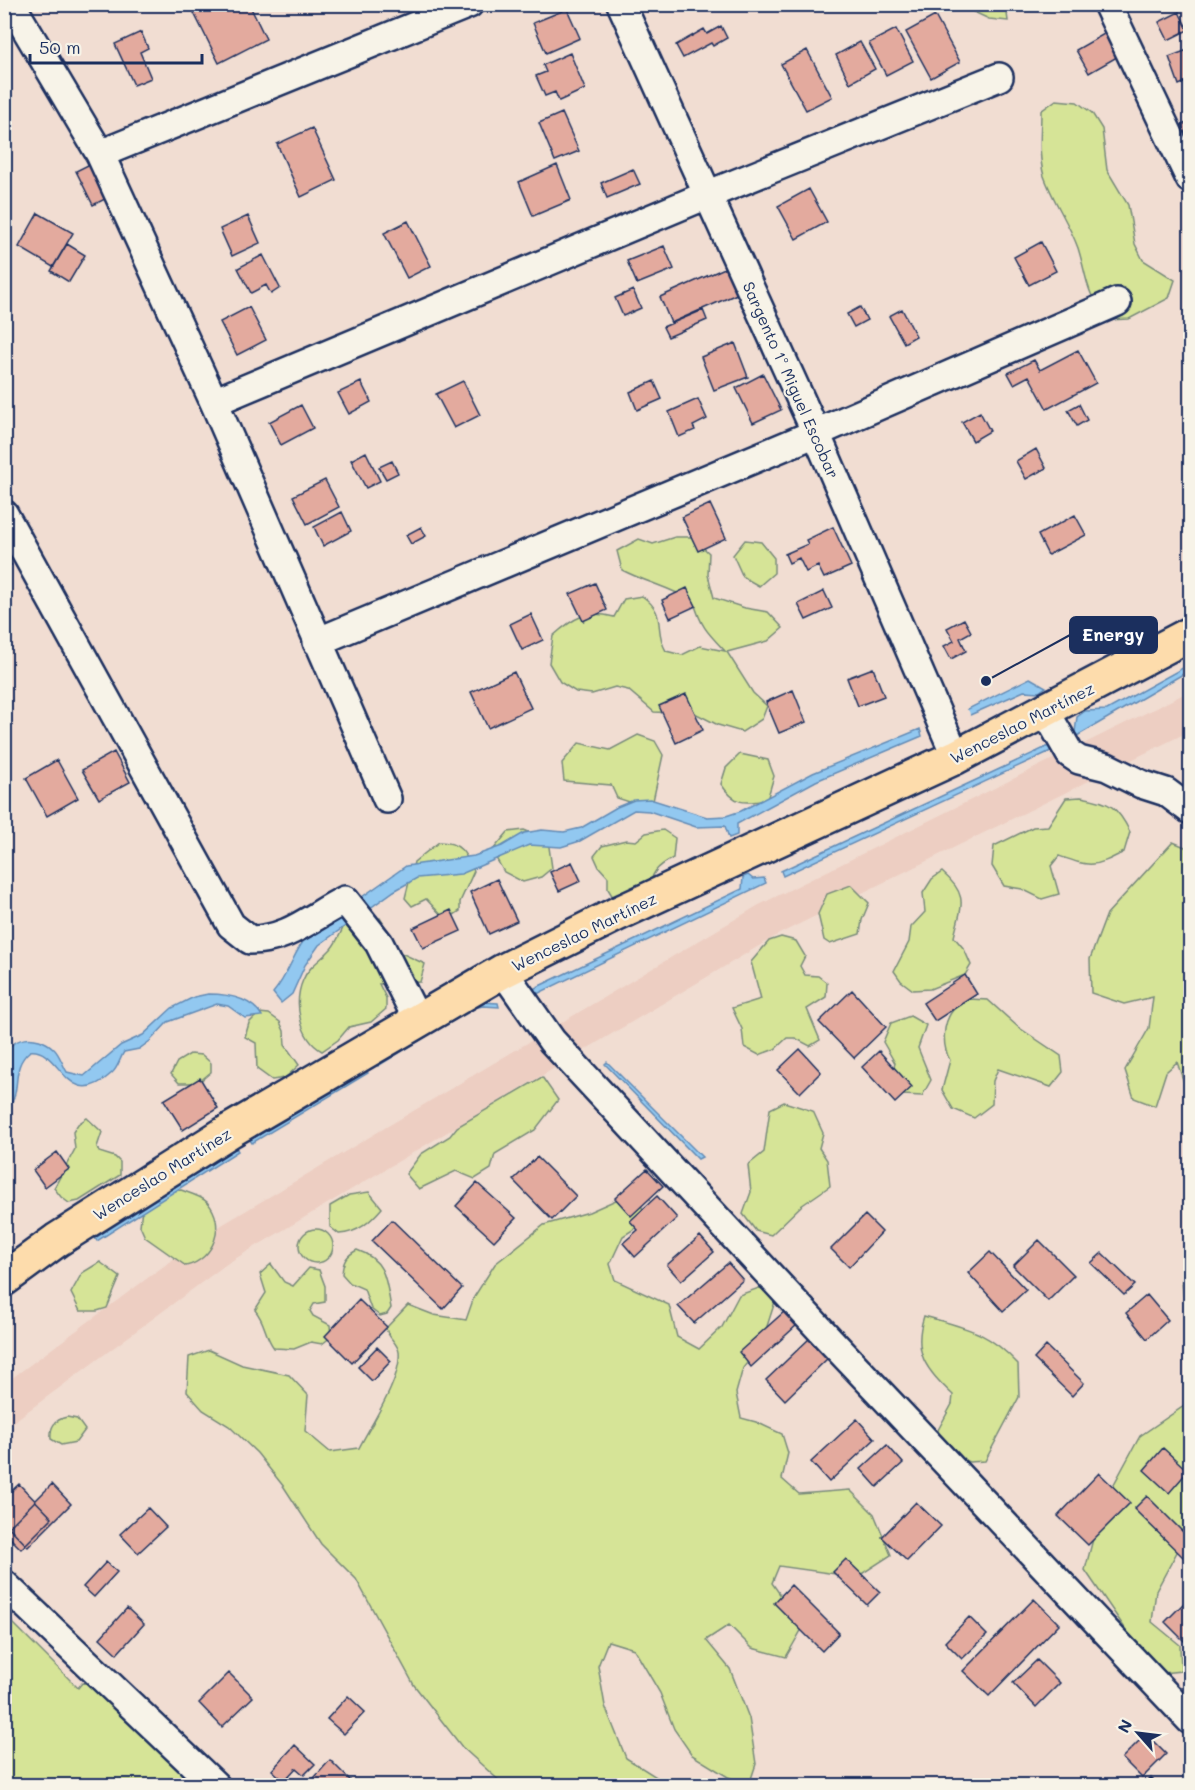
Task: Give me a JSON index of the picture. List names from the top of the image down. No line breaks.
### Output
{"streets":{"main road":["Wenceslao Martínez"],"street":["Sargento 1º Miguel Escobar"]},"crossings":[["Sargento 1º Miguel Escobar","Wenceslao Martínez"]],"places":["Energy"],"scale_bar":"50 m","north":"top left"}
